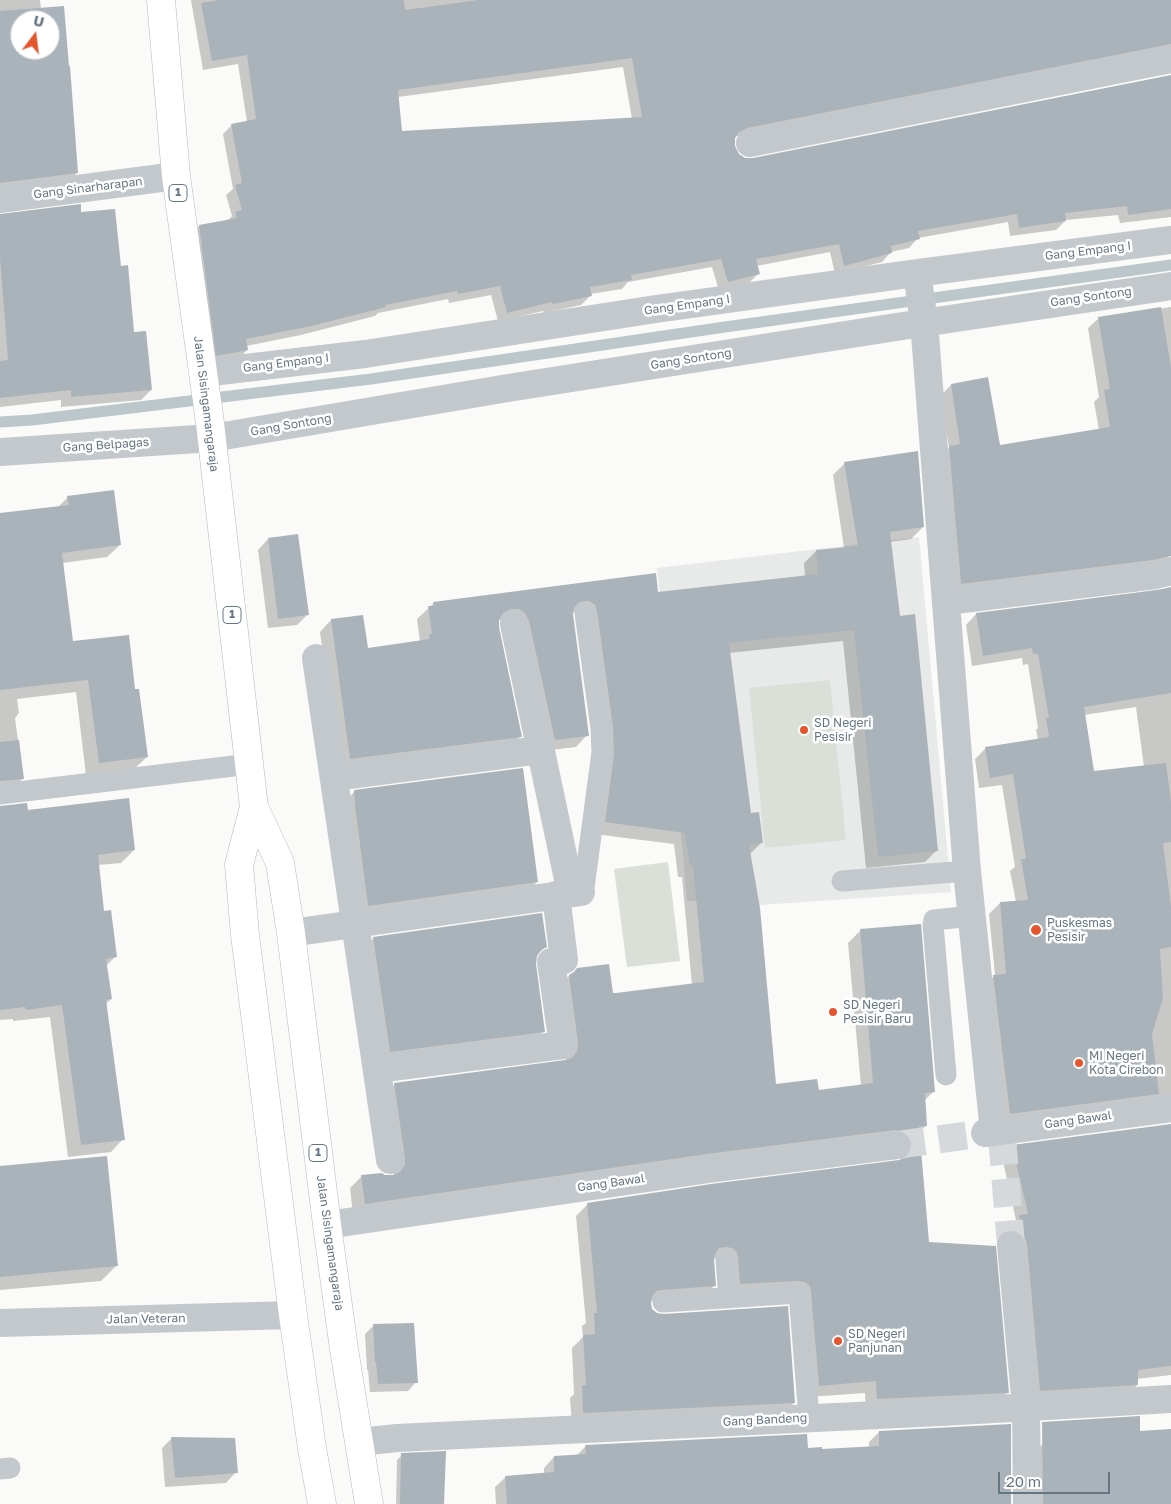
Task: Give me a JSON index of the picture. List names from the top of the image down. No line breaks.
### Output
{"streets":{"highway":["1","Jalan Sisingamangaraja"],"street":["Gang Sinarharapan","Gang Empang I","Gang Sontong","Gang Belpagas","Gang Bawal","Jalan Veteran","Gang Bandeng"]},"crossings":[["Gang Sinarharapan","Jalan Sisingamangaraja"],["Gang Empang I","Jalan Sisingamangaraja"],["Gang Sontong","Jalan Sisingamangaraja"],["Gang Sontong","Gang Belpagas"],["Jalan Sisingamangaraja","Gang Belpagas"],["Jalan Sisingamangaraja","Gang Bawal"],["Jalan Sisingamangaraja","Jalan Veteran"],["Jalan Sisingamangaraja","Gang Bandeng"]],"places":["SD Negeri Pesisir","Puskesmas Pesisir","SD Negeri Pesisir Baru","MI Negeri Kota Cirebon","SD Negeri Panjunan"],"scale_bar":"20 m","north":"top"}
